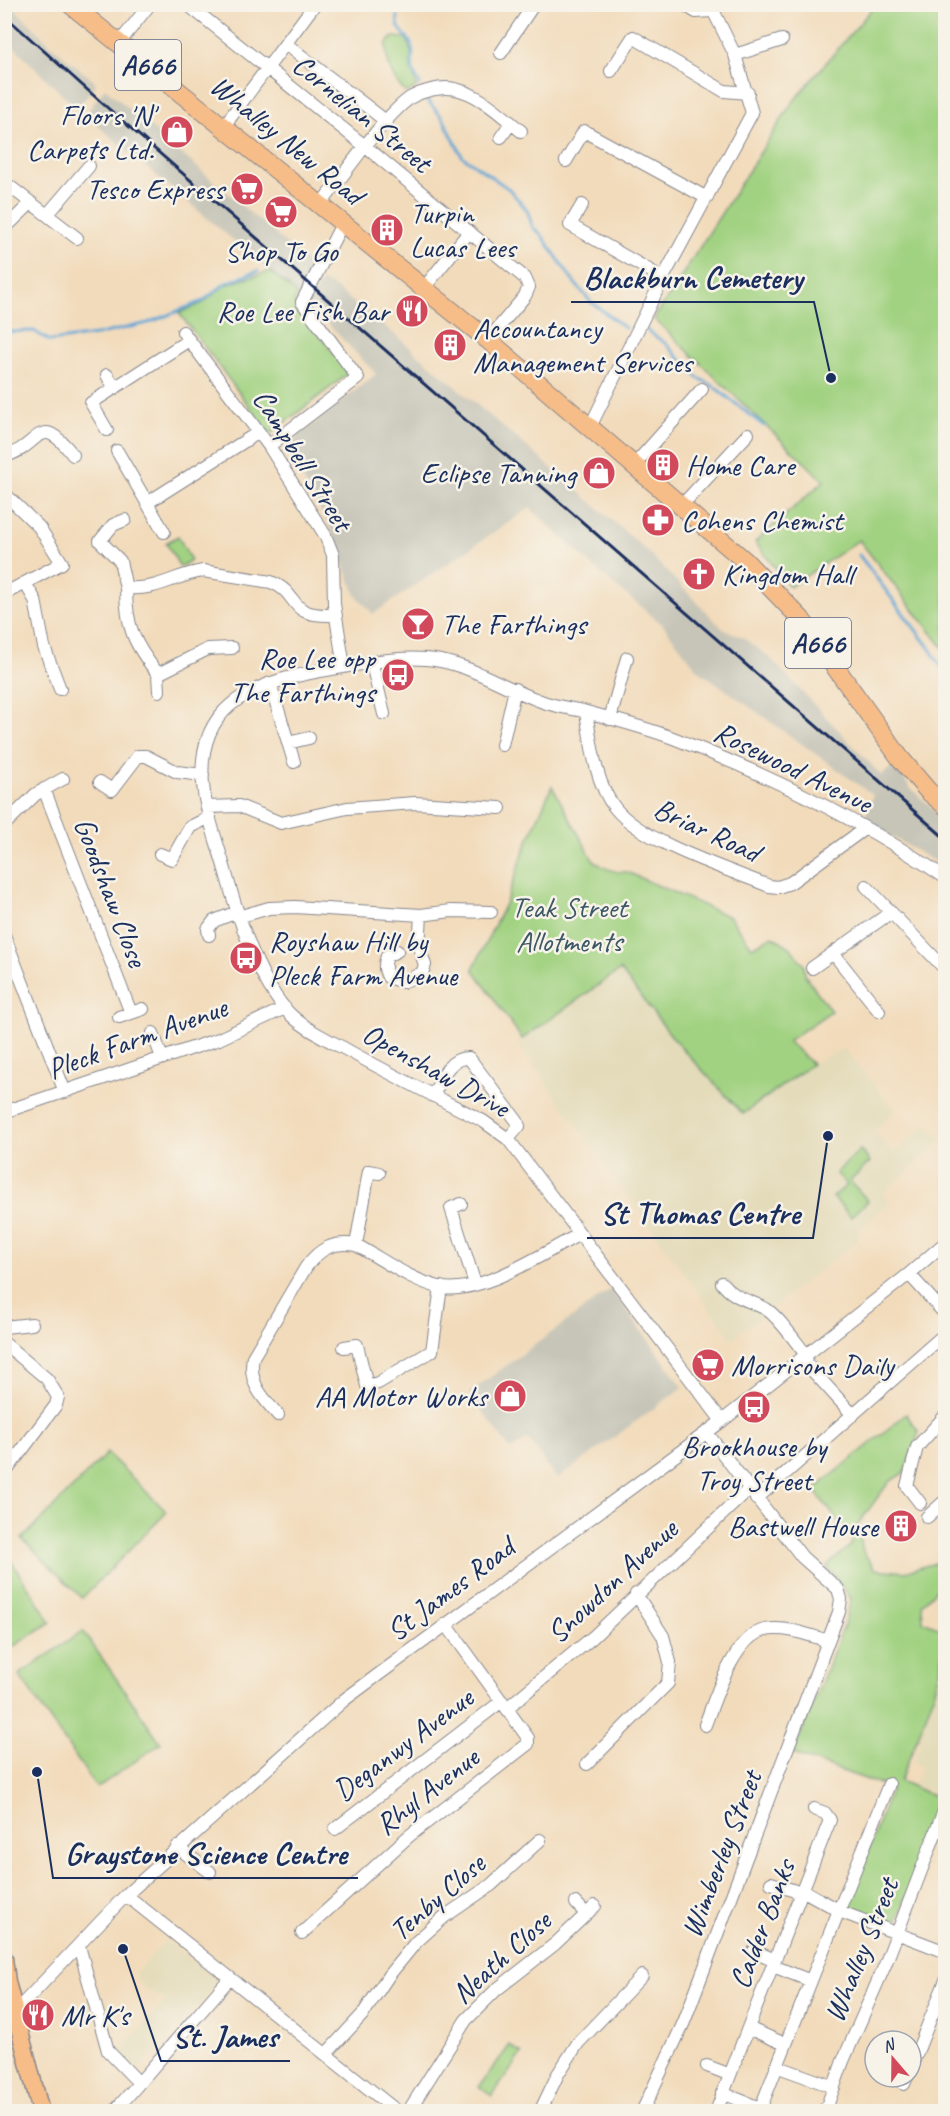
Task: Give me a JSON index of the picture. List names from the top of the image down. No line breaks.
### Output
{"streets":{"highway":["A666","Whalley New Road"],"street":["Cornelian Street","Campbell Street","Rosewood Avenue","Briar Road","Goodshaw Close","Pleck Farm Avenue","Openshaw Drive","Snowdon Avenue","St James Road","Deganwy Avenue","Rhyl Avenue","Wimberley Street","Tenby Close","Calder Banks","Whalley Street","Neath Close"]},"crossings":[["Cornelian Street","Whalley New Road"],["Campbell Street","Rosewood Avenue"],["Rosewood Avenue","Briar Road"],["Rosewood Avenue","Openshaw Drive"],["Pleck Farm Avenue","Openshaw Drive"],["Openshaw Drive","St James Road"],["Snowdon Avenue","Deganwy Avenue"],["Snowdon Avenue","Rhyl Avenue"],["Snowdon Avenue","Wimberley Street"],["Deganwy Avenue","Rhyl Avenue"]],"parks":["Teak Street Allotments"],"places":{"shop":["Floors 'N' Carpets Ltd.","Eclipse Tanning","AA Motor Works"],"supermarket":["Tesco Express","Shop To Go","Morrisons Daily"],"building":["Turpin Lucas Lees","Accountancy Management Services","Home Care","Bastwell House"],"restaurant":["Roe Lee Fish Bar","Mr K's"],"other":["Blackburn Cemetery","St Thomas Centre","Graystone Science Centre","St. James"],"pharmacy":["Cohens Chemist"],"church":["Kingdom Hall"],"bar":["The Farthings"],"bus stop":["Roe Lee opp The Farthings","Royshaw Hill by Pleck Farm Avenue","Brookhouse by Troy Street"]},"north":"top"}
